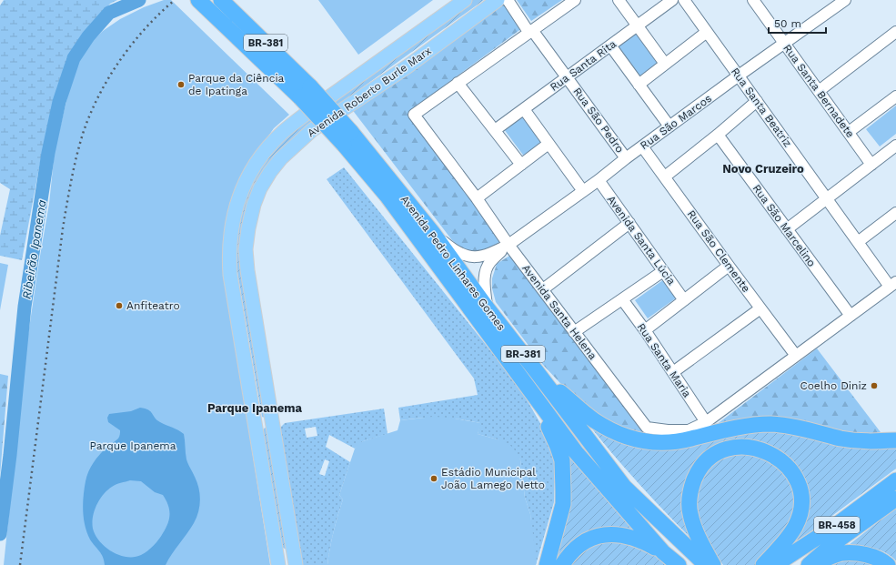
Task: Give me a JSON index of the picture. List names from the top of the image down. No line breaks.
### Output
{"streets":{"highway":["BR-381","Avenida Pedro Linhares Gomes","BR-458"],"main road":["Avenida Roberto Burle Marx"],"street":["Rua Santa Rita","Rua Santa Bernadete","Rua Santa Beatriz","Rua São Pedro","Rua São Marcos","Rua São Marcelino","Avenida Santa Lúcia","Rua São Clemente","Avenida Santa Helena","Rua Santa Maria"]},"crossings":[["Rua Santa Rita","Rua São Pedro"],["Rua Santa Bernadete","Rua São Marcos"],["Rua Santa Beatriz","Rua São Marcos"],["Rua Santa Beatriz","Avenida Santa Helena"],["Rua São Pedro","Rua São Marcos"],["Rua São Pedro","Avenida Santa Helena"],["Rua São Marcos","Avenida Santa Lúcia"],["Rua São Marcos","Rua São Clemente"],["Rua São Marcos","Avenida Santa Helena"],["Rua São Marcelino","Avenida Santa Helena"],["Rua São Clemente","Avenida Santa Helena"],["Avenida Santa Helena","Rua Santa Maria"]],"districts":["Novo Cruzeiro","Parque Ipanema"],"water":["Ribeirão Ipanema"],"parks":["Parque Ipanema"],"places":["Parque da Ciência de Ipatinga","Anfiteatro","Coelho Diniz","Estádio Municipal João Lamego Netto"],"scale_bar":"50 m"}
